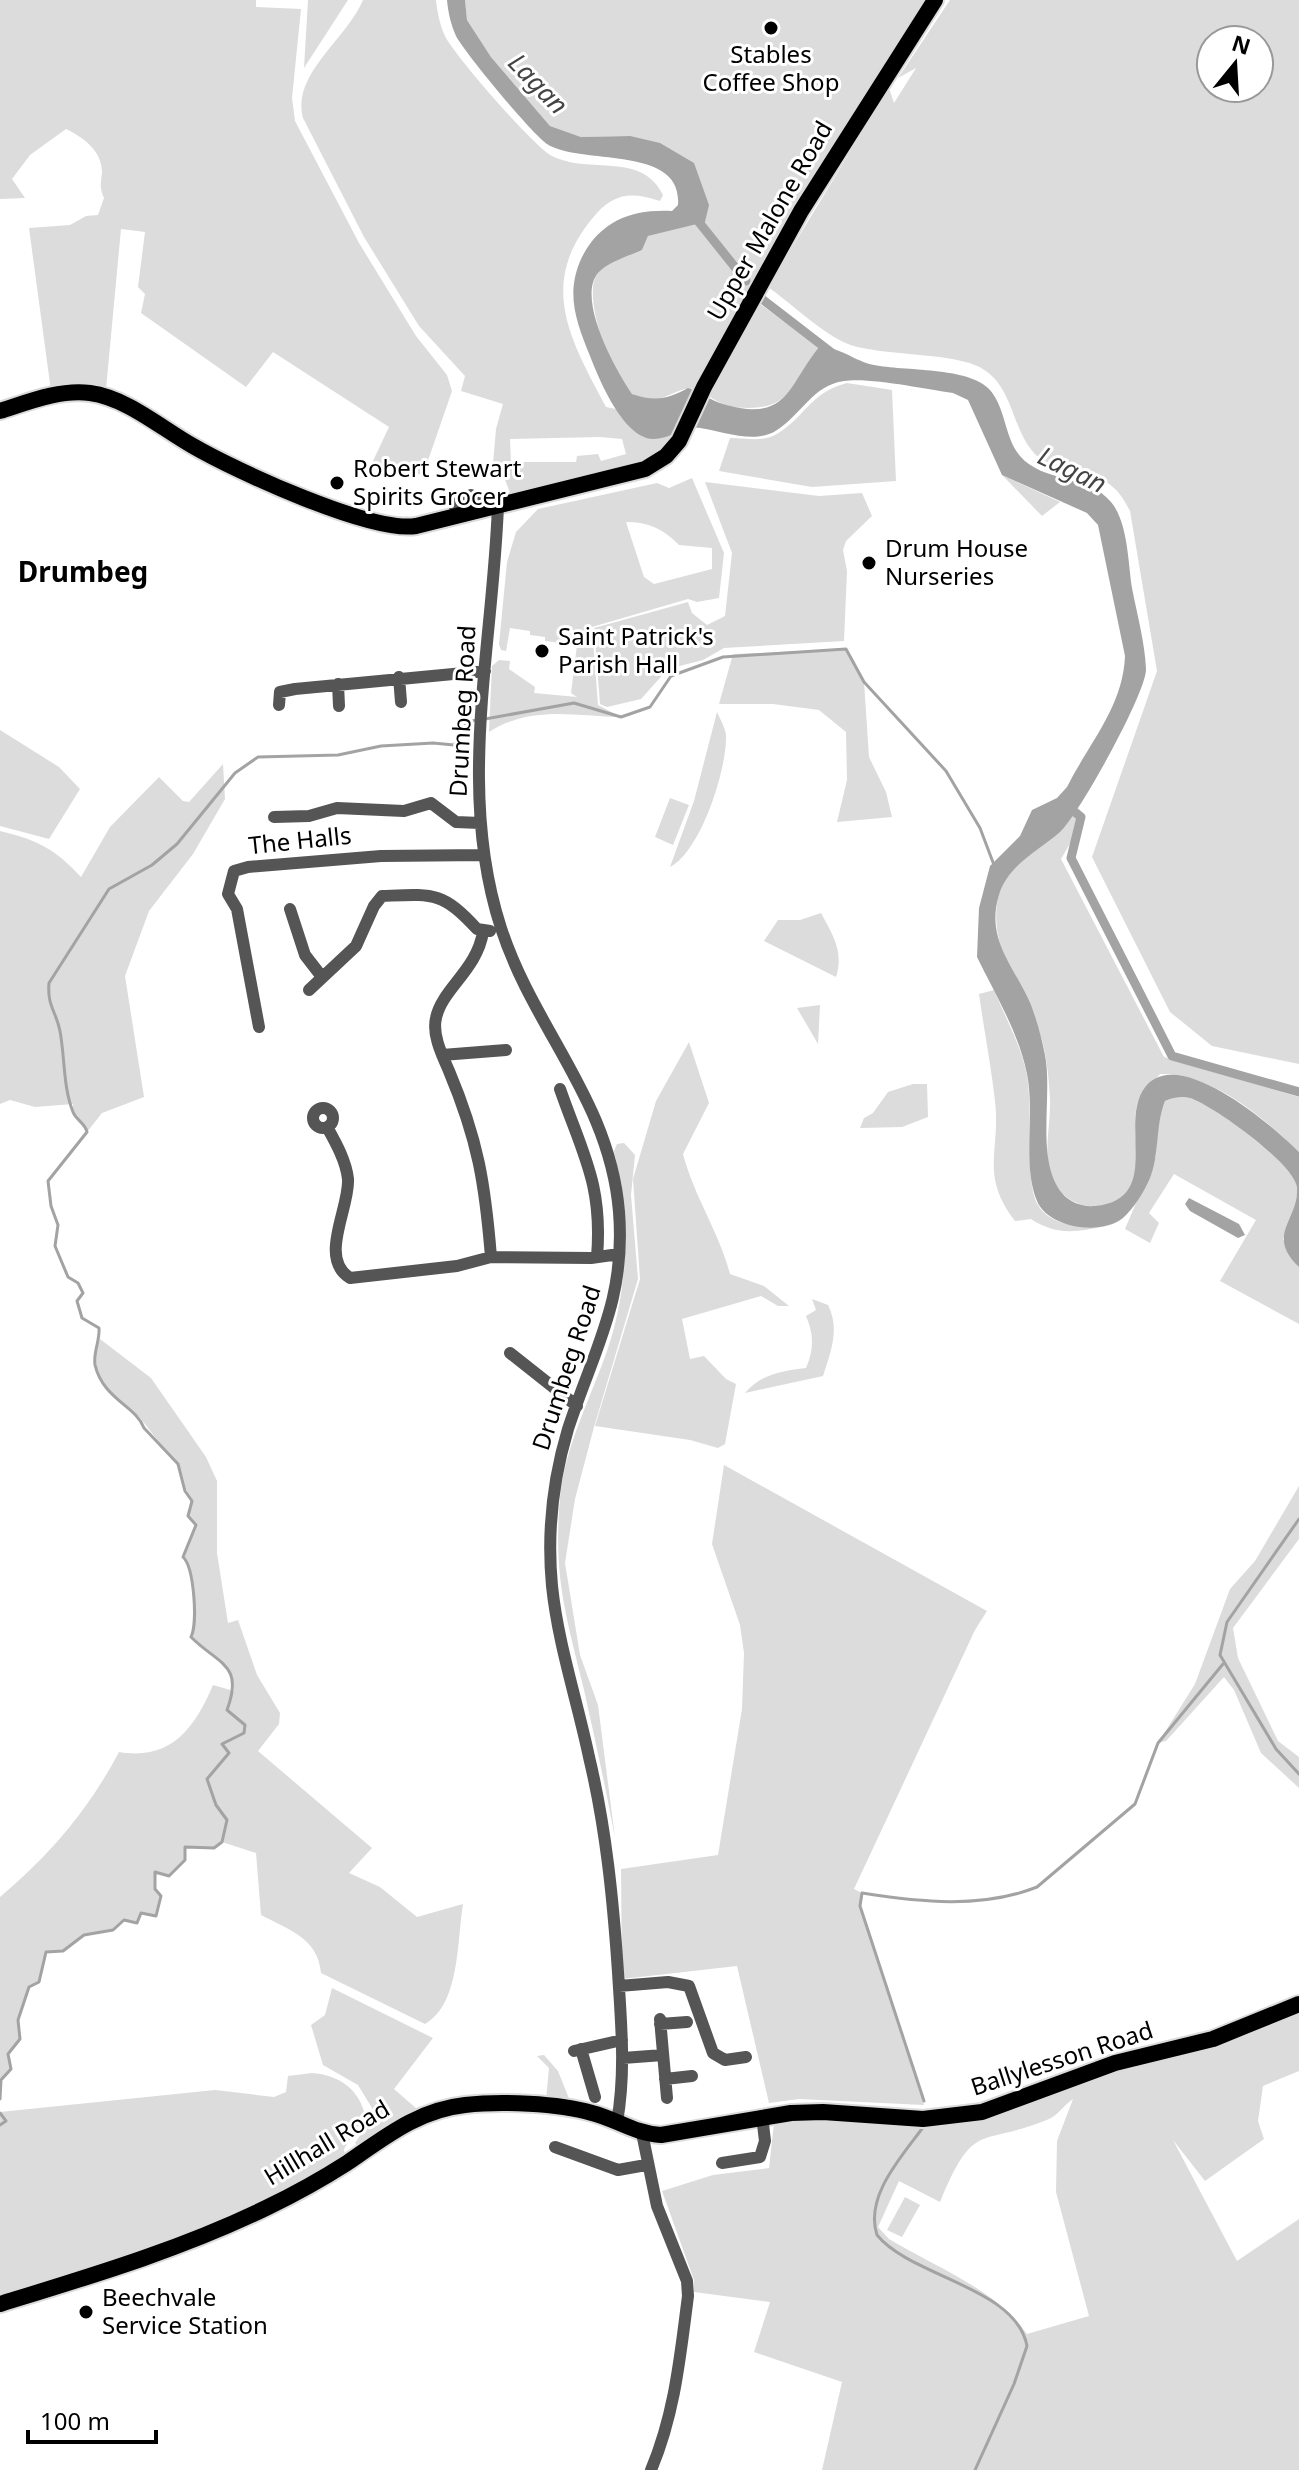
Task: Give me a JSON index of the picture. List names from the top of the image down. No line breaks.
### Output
{"streets":{"main road":["Upper Malone Road","Ballylesson Road","Hillhall Road"],"street":["Drumbeg Road","The Halls"]},"crossings":[["Upper Malone Road","Drumbeg Road"],["Drumbeg Road","The Halls"],["Drumbeg Road","Hillhall Road"],["Ballylesson Road","Hillhall Road"]],"districts":["Drumbeg"],"water":["Lagan"],"places":["Stables Coffee Shop","Robert Stewart Spirits Grocer","Drum House Nurseries","Saint Patrick's Parish Hall","Beechvale Service Station"],"scale_bar":"100 m","north":"top"}
